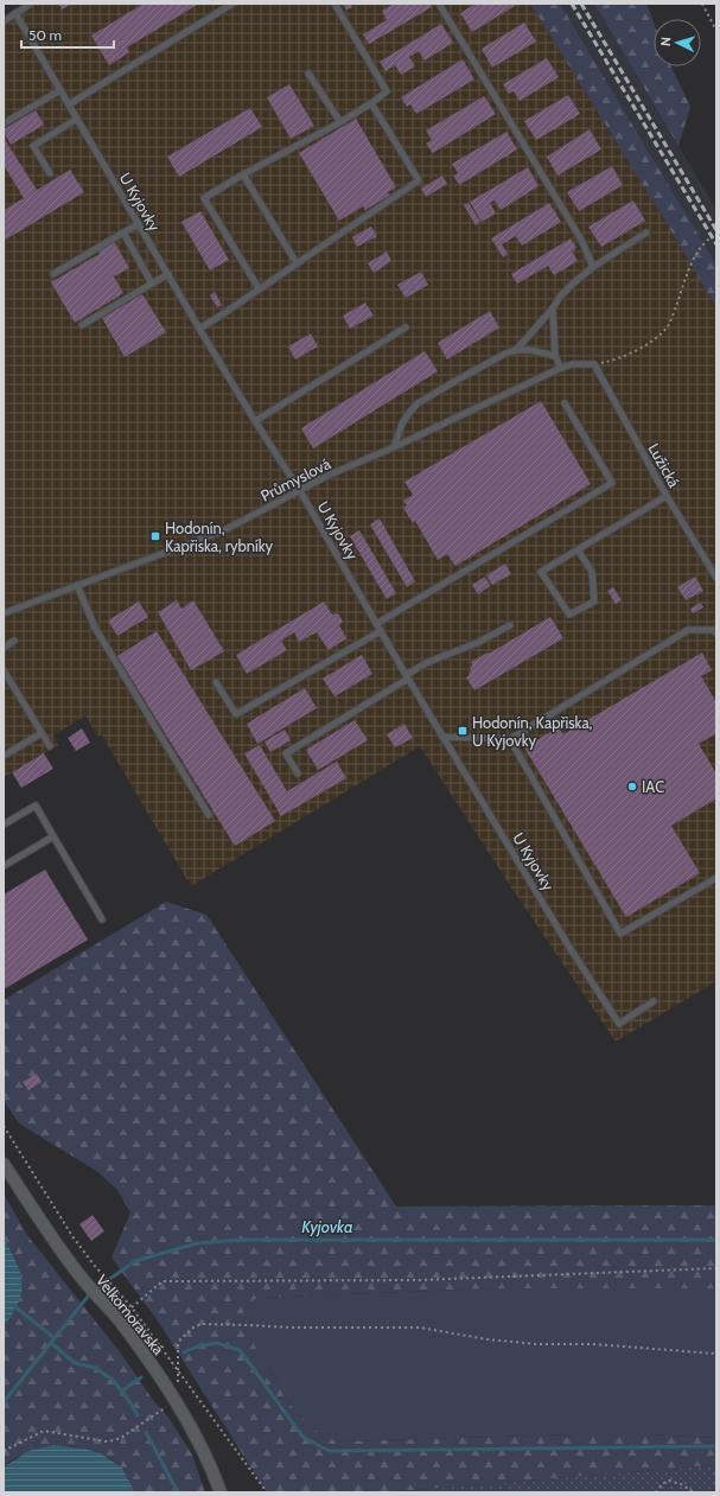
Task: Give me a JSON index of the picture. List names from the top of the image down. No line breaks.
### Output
{"streets":{"street":["Velkomoravská"],"lane":["U Kyjovky","Lužická","Průmyslová"]},"crossings":[["U Kyjovky","Průmyslová"],["Lužická","Průmyslová"]],"water":["Kyjovka"],"places":{"transit":["Hodonín, Kapřiska, rybníky","Hodonín, Kapřiska, U Kyjovky"],"other":["IAC"]},"scale_bar":"50 m","north":"left"}
